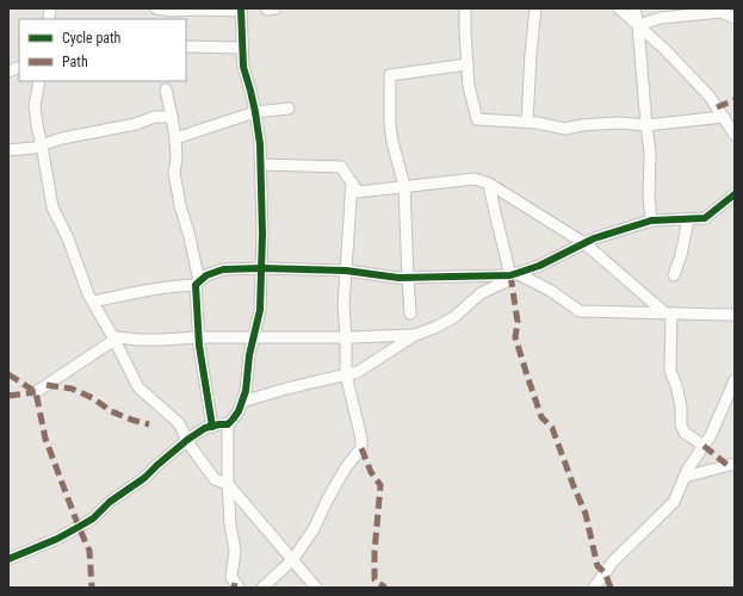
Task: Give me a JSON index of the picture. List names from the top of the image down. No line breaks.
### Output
{"legend":["Cycle path","Path"]}
